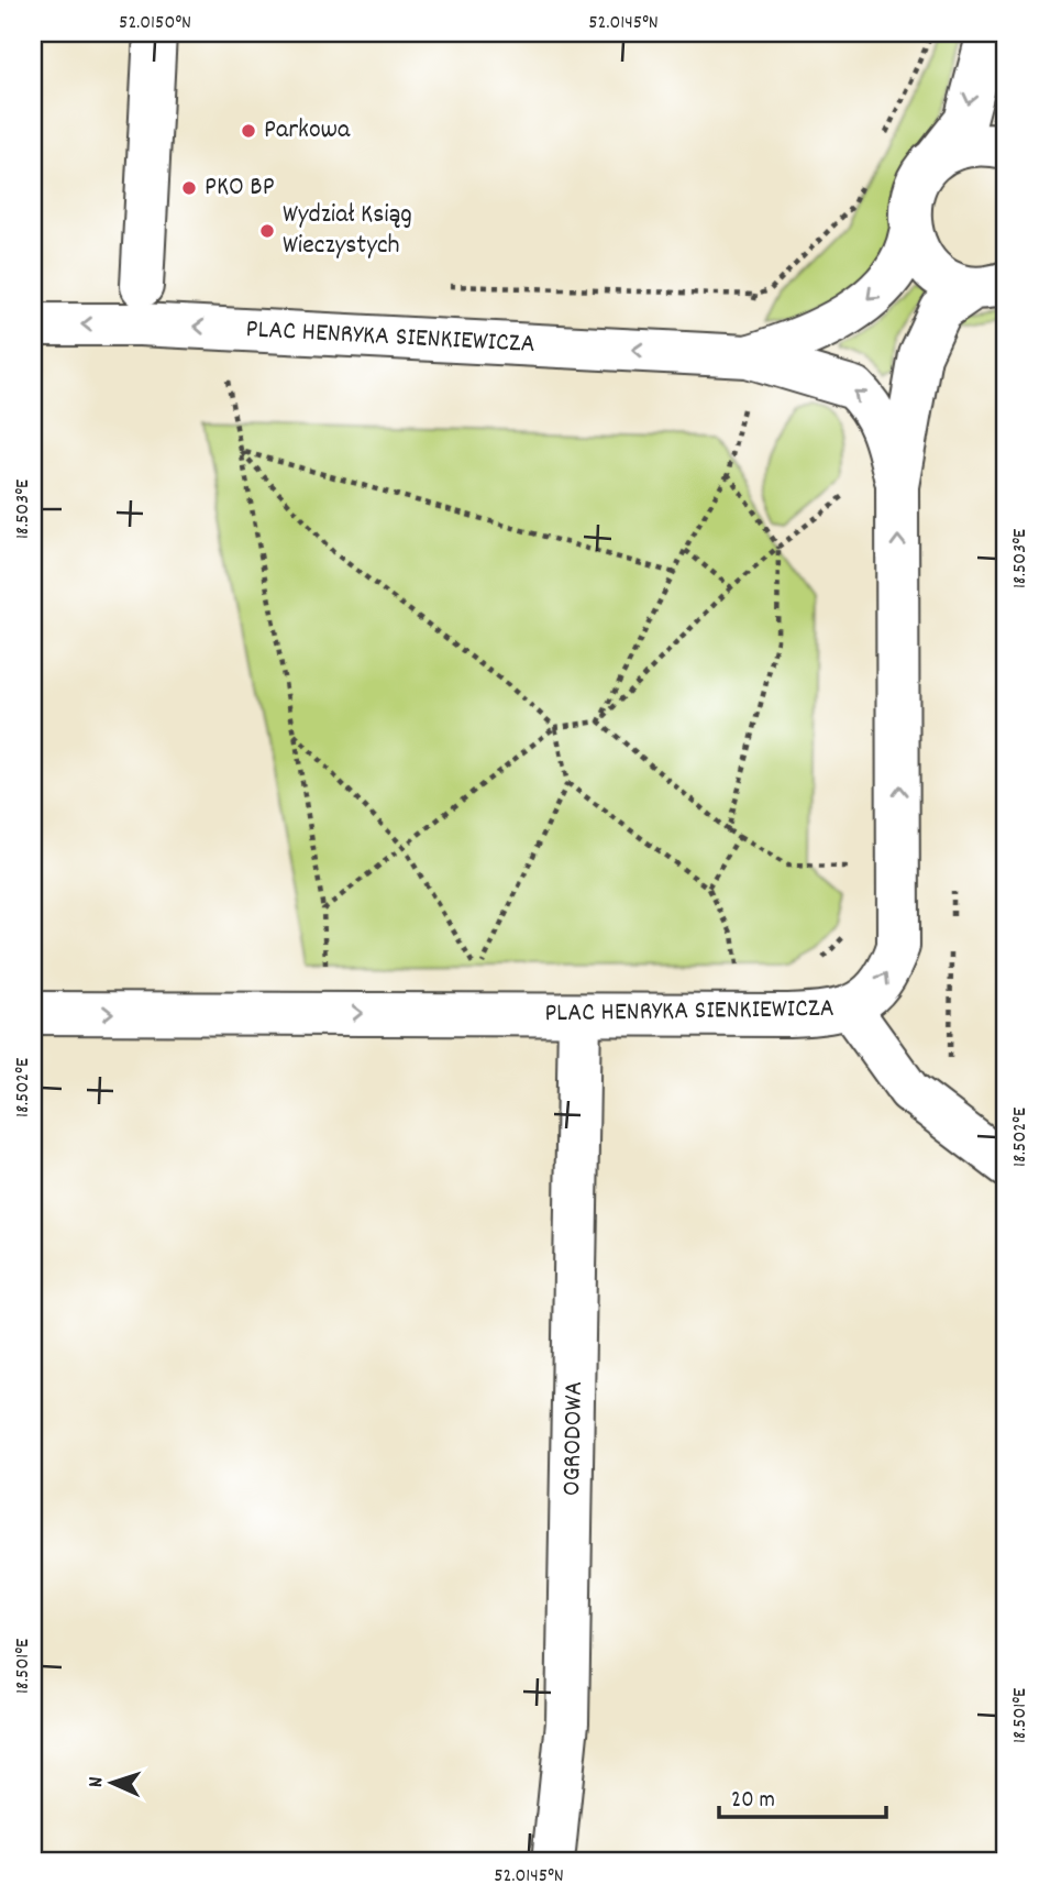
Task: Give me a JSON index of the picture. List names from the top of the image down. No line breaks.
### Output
{"streets":{"street":["PLAC HENRYKA SIENKIEWICZA","OGRODOWA"]},"crossings":[["PLAC HENRYKA SIENKIEWICZA","OGRODOWA"]],"places":["Parkowa","PKO BP","Wydział Ksiąg Wieczystych"],"scale_bar":"20 m","north":"left","coordinates":["52.0150°N","52.0145°N","18.503°E","18.502°E","18.501°E"]}
